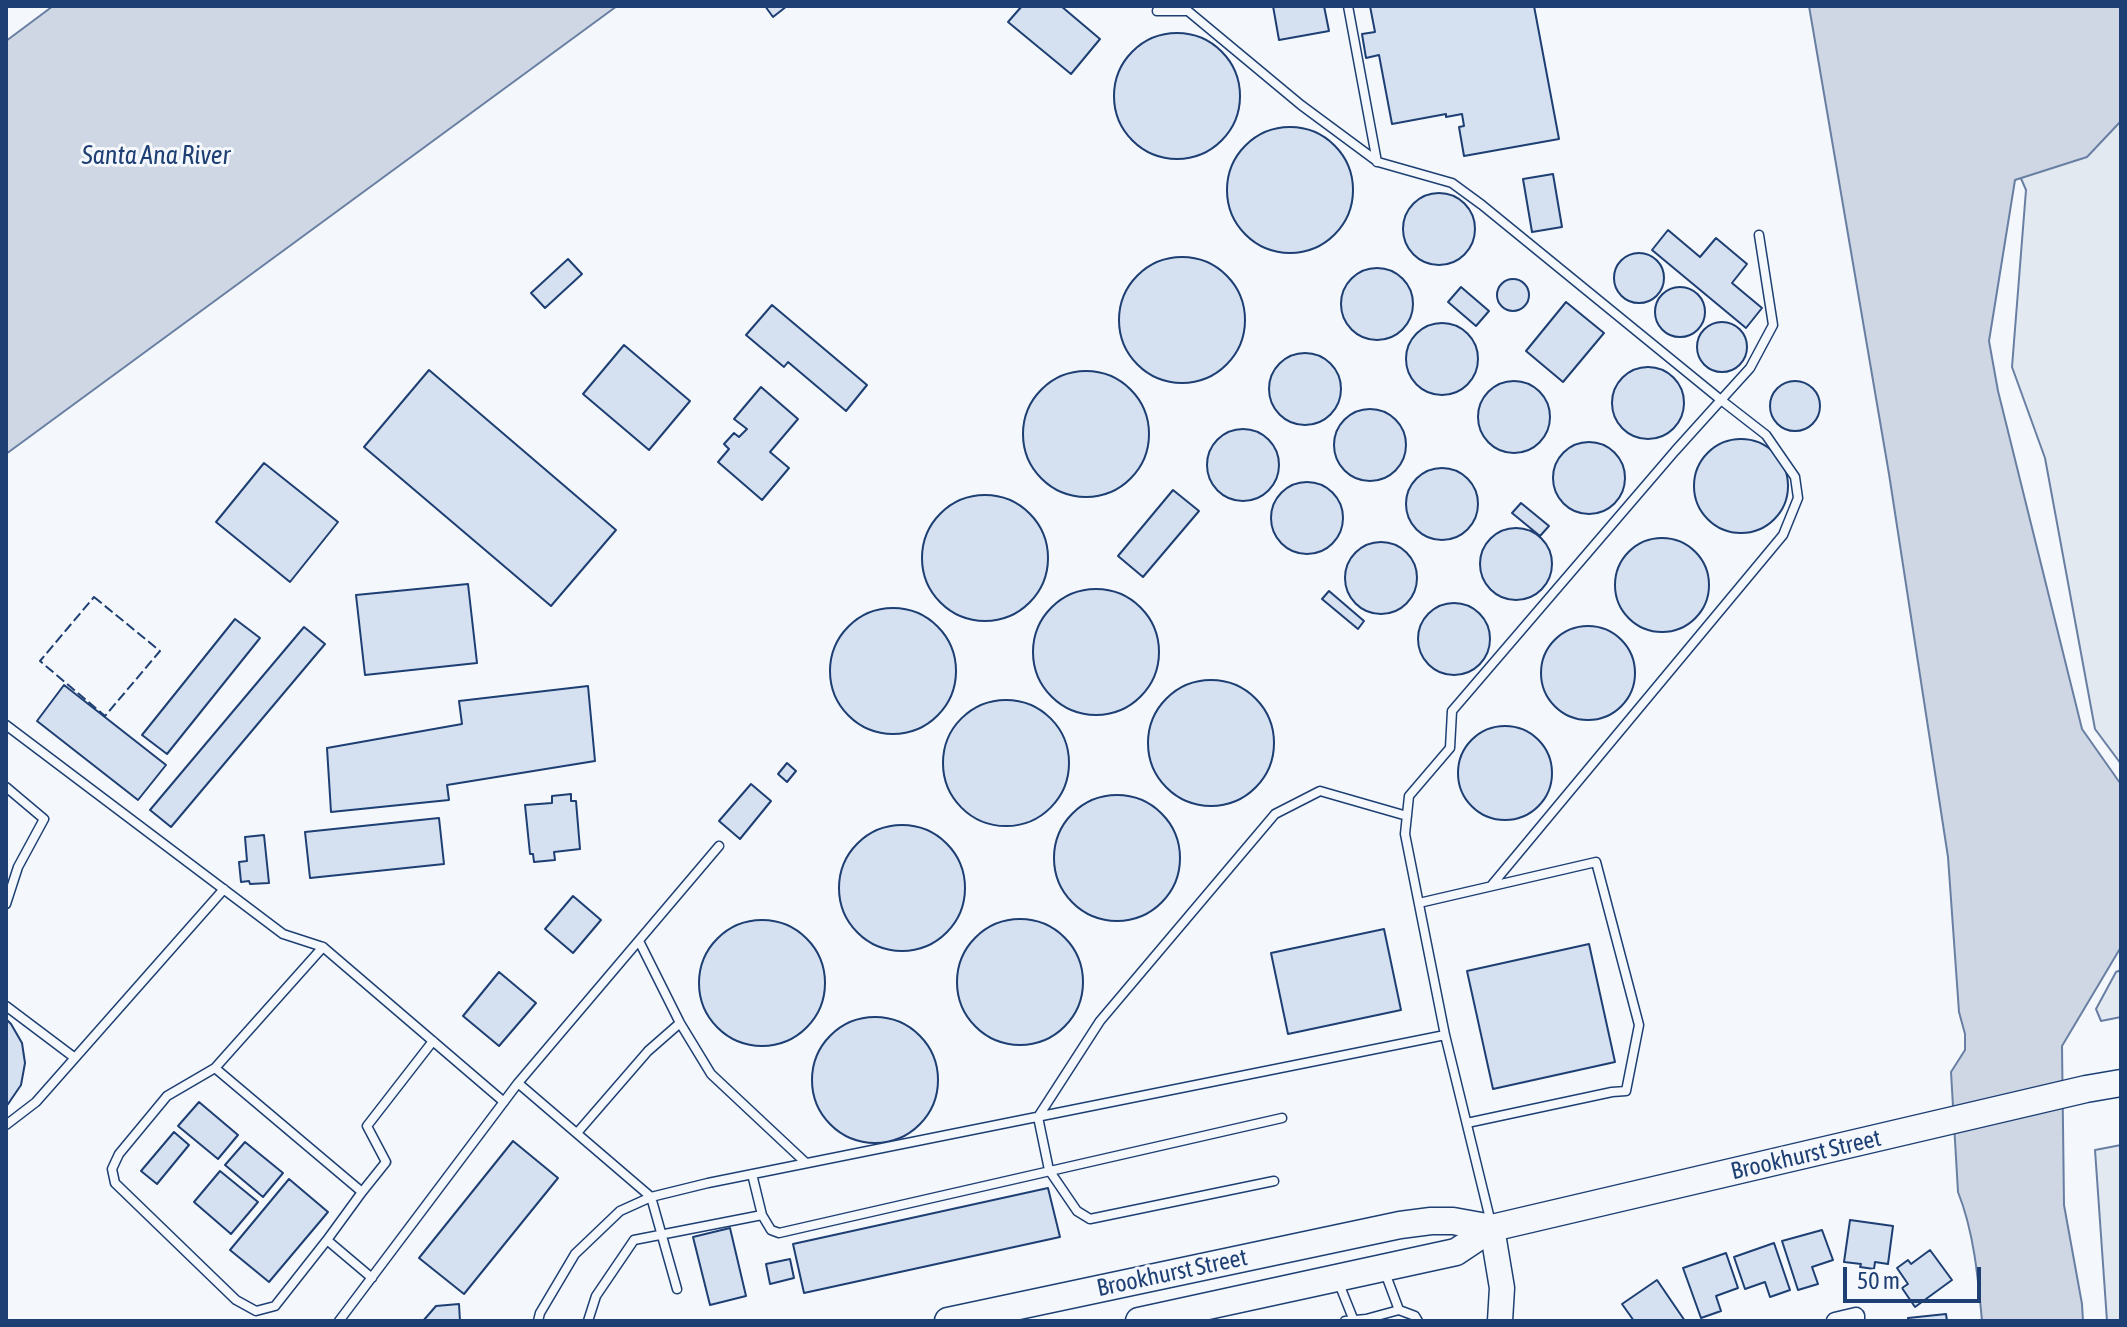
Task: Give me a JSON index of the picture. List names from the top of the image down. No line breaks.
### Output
{"streets":{"main road":["Brookhurst Street"]},"water":["Santa Ana River"],"scale_bar":"50 m"}
